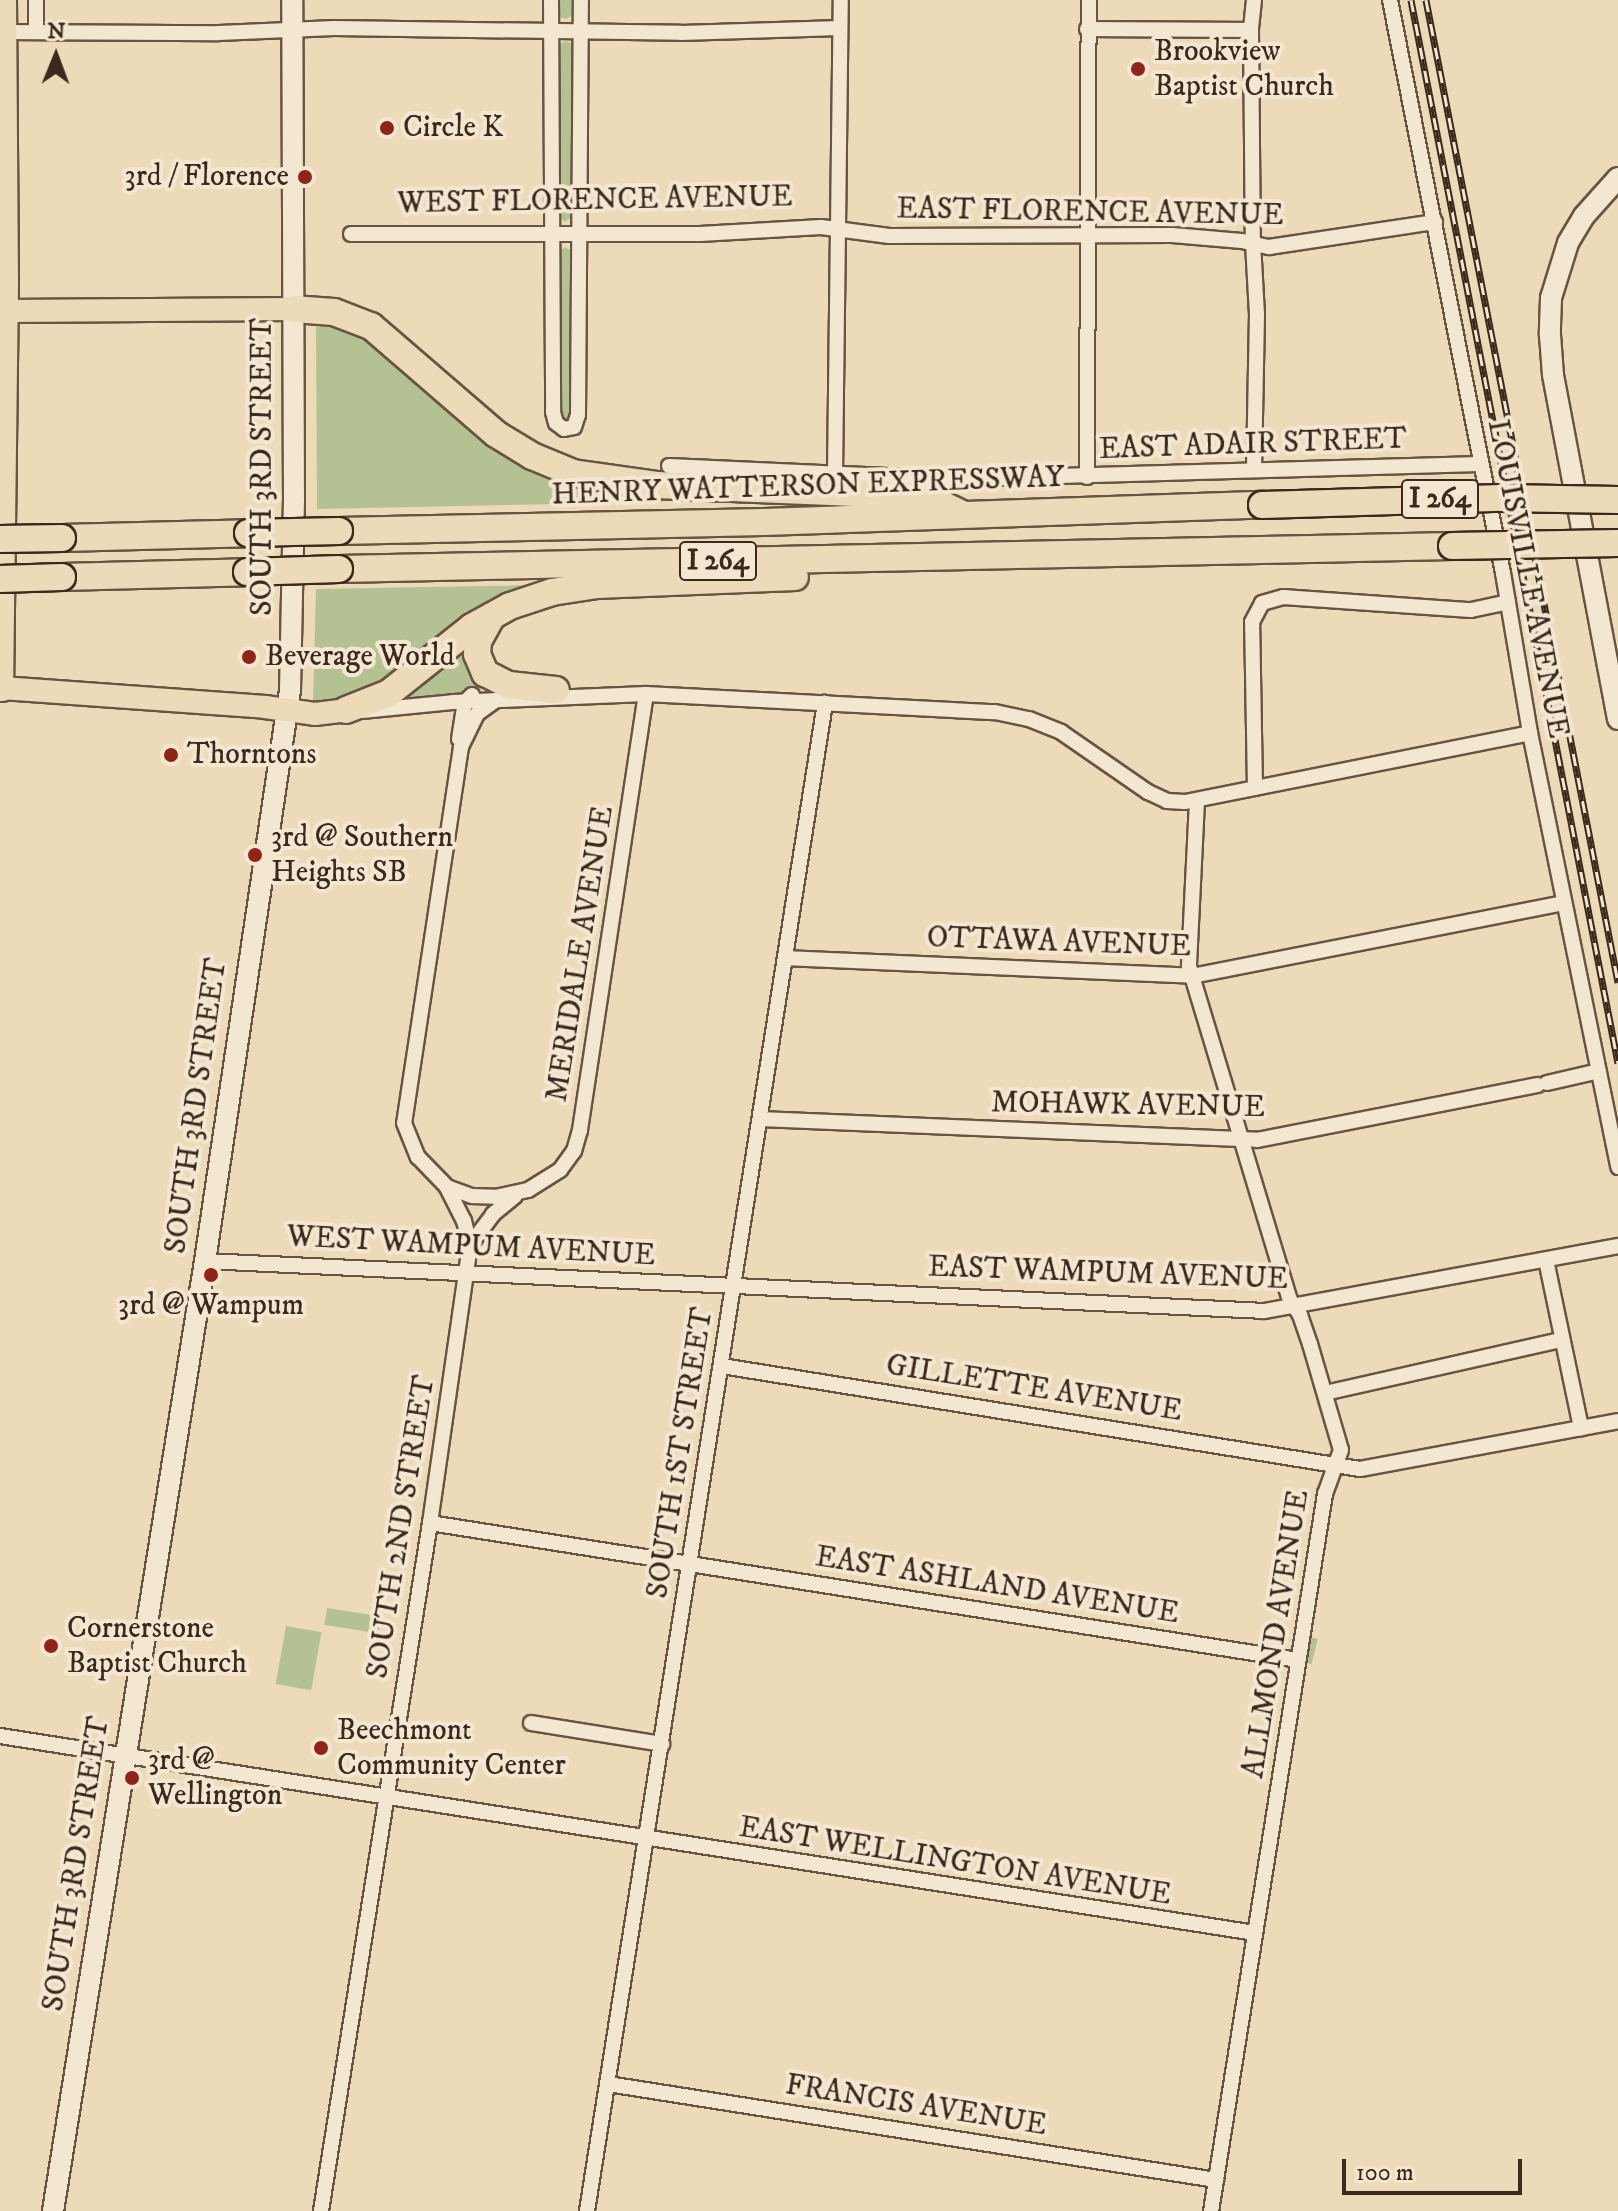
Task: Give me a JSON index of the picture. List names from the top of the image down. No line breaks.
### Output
{"streets":{"highway":["HENRY WATTERSON EXPRESSWAY","I 264"],"main road":["SOUTH 3RD STREET"],"street":["WEST FLORENCE AVENUE","EAST FLORENCE AVENUE","EAST ADAIR STREET","LOUISVILLE AVENUE","OTTAWA AVENUE","MERIDALE AVENUE","MOHAWK AVENUE","WEST WAMPUM AVENUE","EAST WAMPUM AVENUE","GILLETTE AVENUE","SOUTH 1ST STREET","SOUTH 2ND STREET","EAST ASHLAND AVENUE","ALLMOND AVENUE","EAST WELLINGTON AVENUE","FRANCIS AVENUE"]},"crossings":[["WEST FLORENCE AVENUE","EAST FLORENCE AVENUE"],["EAST FLORENCE AVENUE","LOUISVILLE AVENUE"],["EAST ADAIR STREET","LOUISVILLE AVENUE"],["SOUTH 3RD STREET","WEST WAMPUM AVENUE"],["SOUTH 3RD STREET","EAST WELLINGTON AVENUE"],["LOUISVILLE AVENUE","OTTAWA AVENUE"],["LOUISVILLE AVENUE","MOHAWK AVENUE"],["OTTAWA AVENUE","SOUTH 1ST STREET"],["OTTAWA AVENUE","ALLMOND AVENUE"],["MERIDALE AVENUE","SOUTH 2ND STREET"],["MOHAWK AVENUE","SOUTH 1ST STREET"],["MOHAWK AVENUE","ALLMOND AVENUE"],["WEST WAMPUM AVENUE","EAST WAMPUM AVENUE"],["WEST WAMPUM AVENUE","SOUTH 1ST STREET"],["WEST WAMPUM AVENUE","SOUTH 2ND STREET"],["EAST WAMPUM AVENUE","SOUTH 1ST STREET"],["EAST WAMPUM AVENUE","ALLMOND AVENUE"],["GILLETTE AVENUE","SOUTH 1ST STREET"],["GILLETTE AVENUE","ALLMOND AVENUE"],["SOUTH 1ST STREET","EAST ASHLAND AVENUE"],["SOUTH 1ST STREET","EAST WELLINGTON AVENUE"],["SOUTH 1ST STREET","FRANCIS AVENUE"],["SOUTH 2ND STREET","EAST ASHLAND AVENUE"],["SOUTH 2ND STREET","EAST WELLINGTON AVENUE"],["EAST ASHLAND AVENUE","ALLMOND AVENUE"],["ALLMOND AVENUE","EAST WELLINGTON AVENUE"],["ALLMOND AVENUE","FRANCIS AVENUE"]],"places":["Brookview Baptist Church","Circle K","3rd / Florence","Beverage World","Thorntons","3rd @ Southern Heights SB","3rd @ Wampum","Cornerstone Baptist Church","Beechmont Community Center","3rd @ Wellington"],"scale_bar":"100 m","north":"top"}
